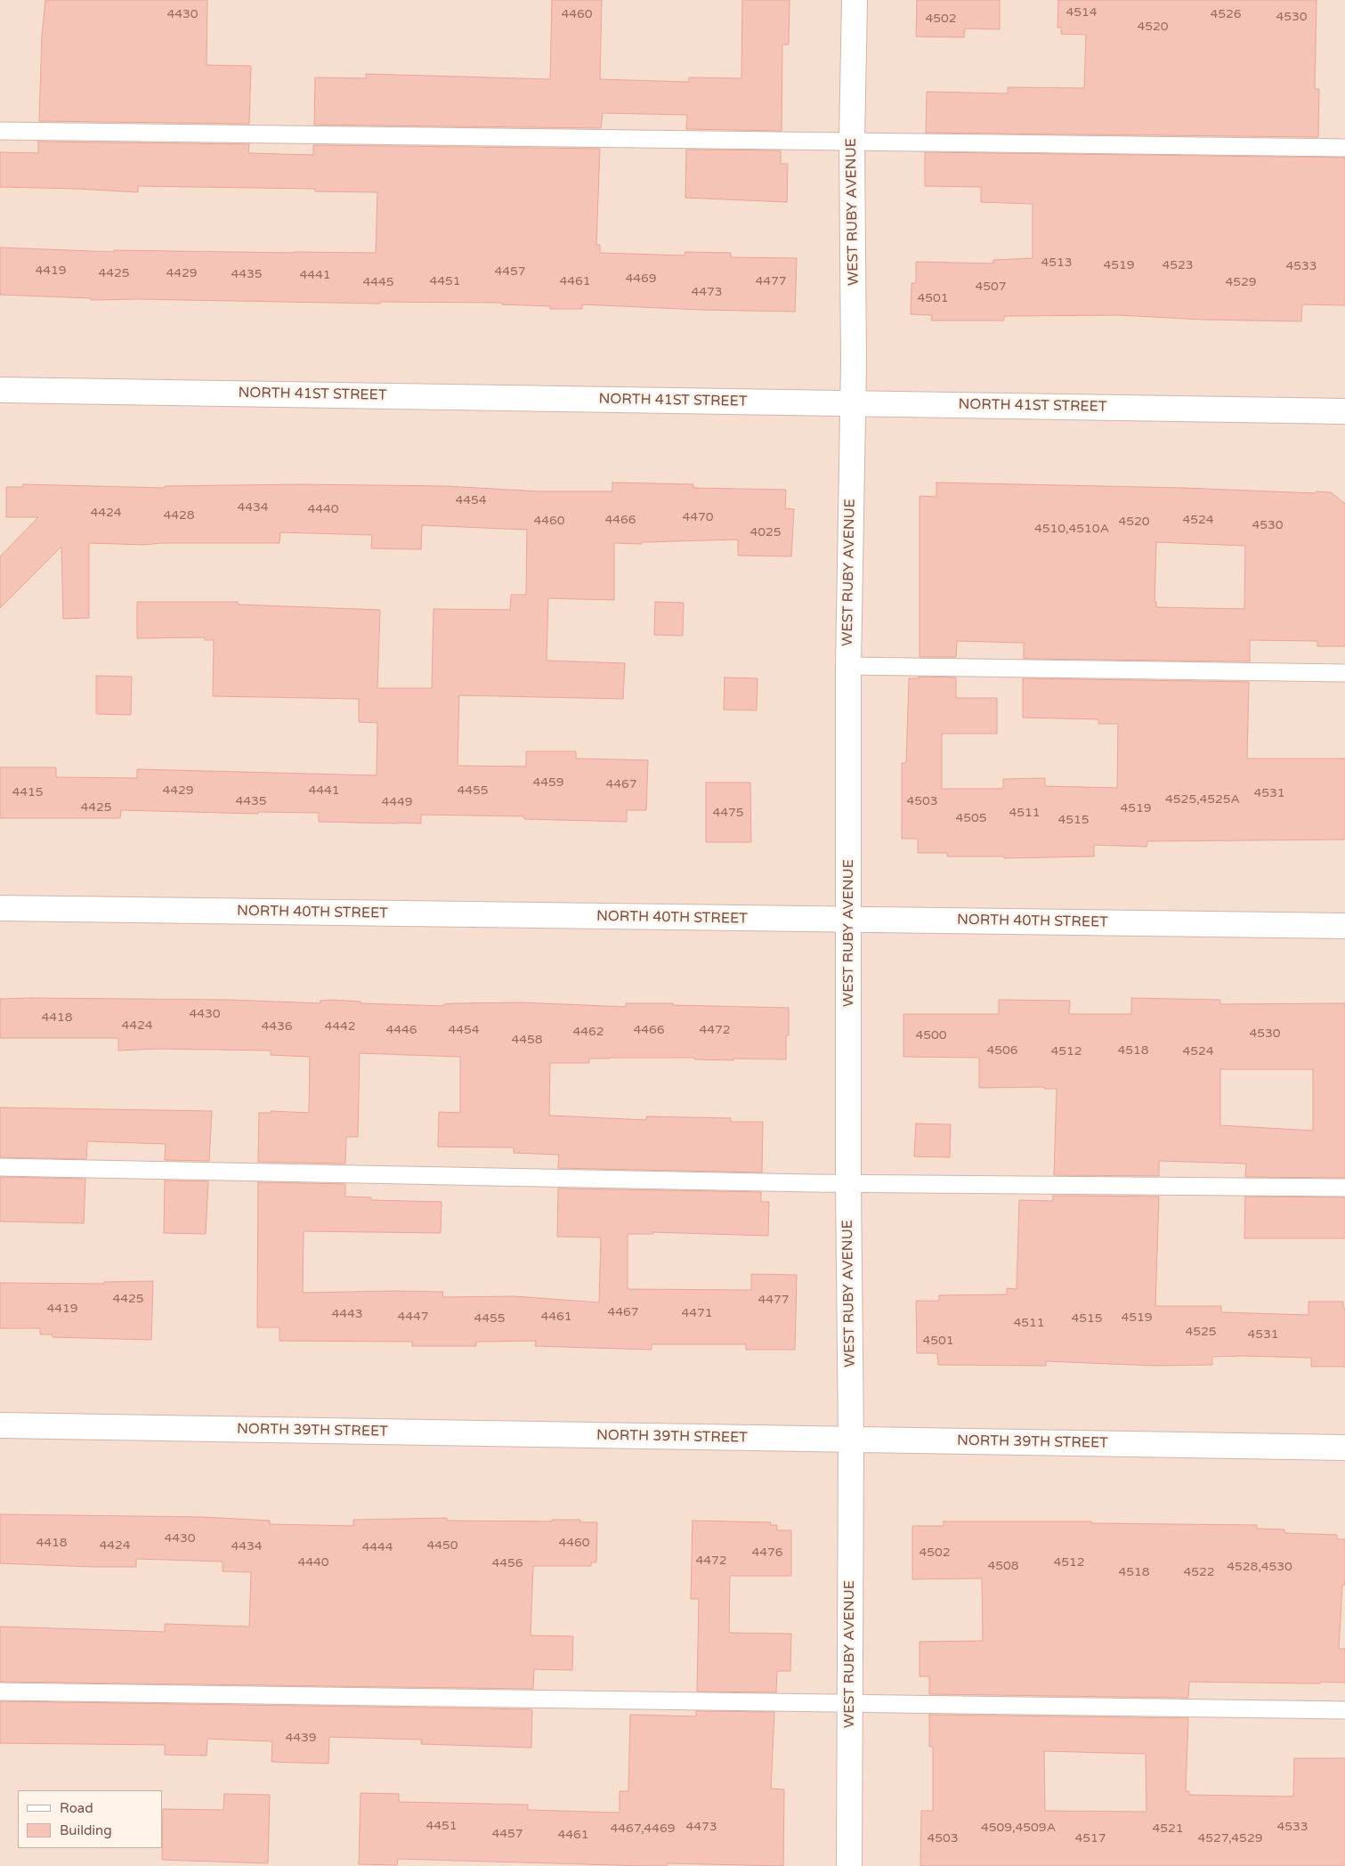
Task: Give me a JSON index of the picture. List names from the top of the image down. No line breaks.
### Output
{"streets":{"street":["WEST RUBY AVENUE","NORTH 41ST STREET","NORTH 40TH STREET","NORTH 39TH STREET"]},"crossings":[["WEST RUBY AVENUE","NORTH 41ST STREET"],["WEST RUBY AVENUE","NORTH 40TH STREET"],["WEST RUBY AVENUE","NORTH 39TH STREET"]],"house_numbers":["4514","4430","4460","4526","4530","4502","4520","4513","4519","4523","4533","4419","4457","4425","4429","4435","4441","4469","4451","4461","4477","4445","4529","4507","4473","4501","4454","4434","4440","4424","4428","4470","4466","4524","4460","4520","4530","4510,4510A","4025","4459","4467","4429","4441","4455","4415","4531","4525,4525A","4435","4503","4449","4425","4519","4475","4511","4505","4515","4430","4418","4424","4436","4442","4446","4454","4466","4472","4462","4530","4500","4458","4506","4518","4512","4524","4425","4477","4419","4467","4471","4443","4447","4461","4519","4455","4515","4511","4525","4531","4501","4430","4418","4460","4424","4450","4434","4444","4476","4502","4472","4440","4512","4456","4508","4528,4530","4518","4522","4439","4451","4473","4533","4509,4509A","4467,4469","4521","4457","4461","4503","4517","4527,4529"],"legend":["Road","Building"]}
